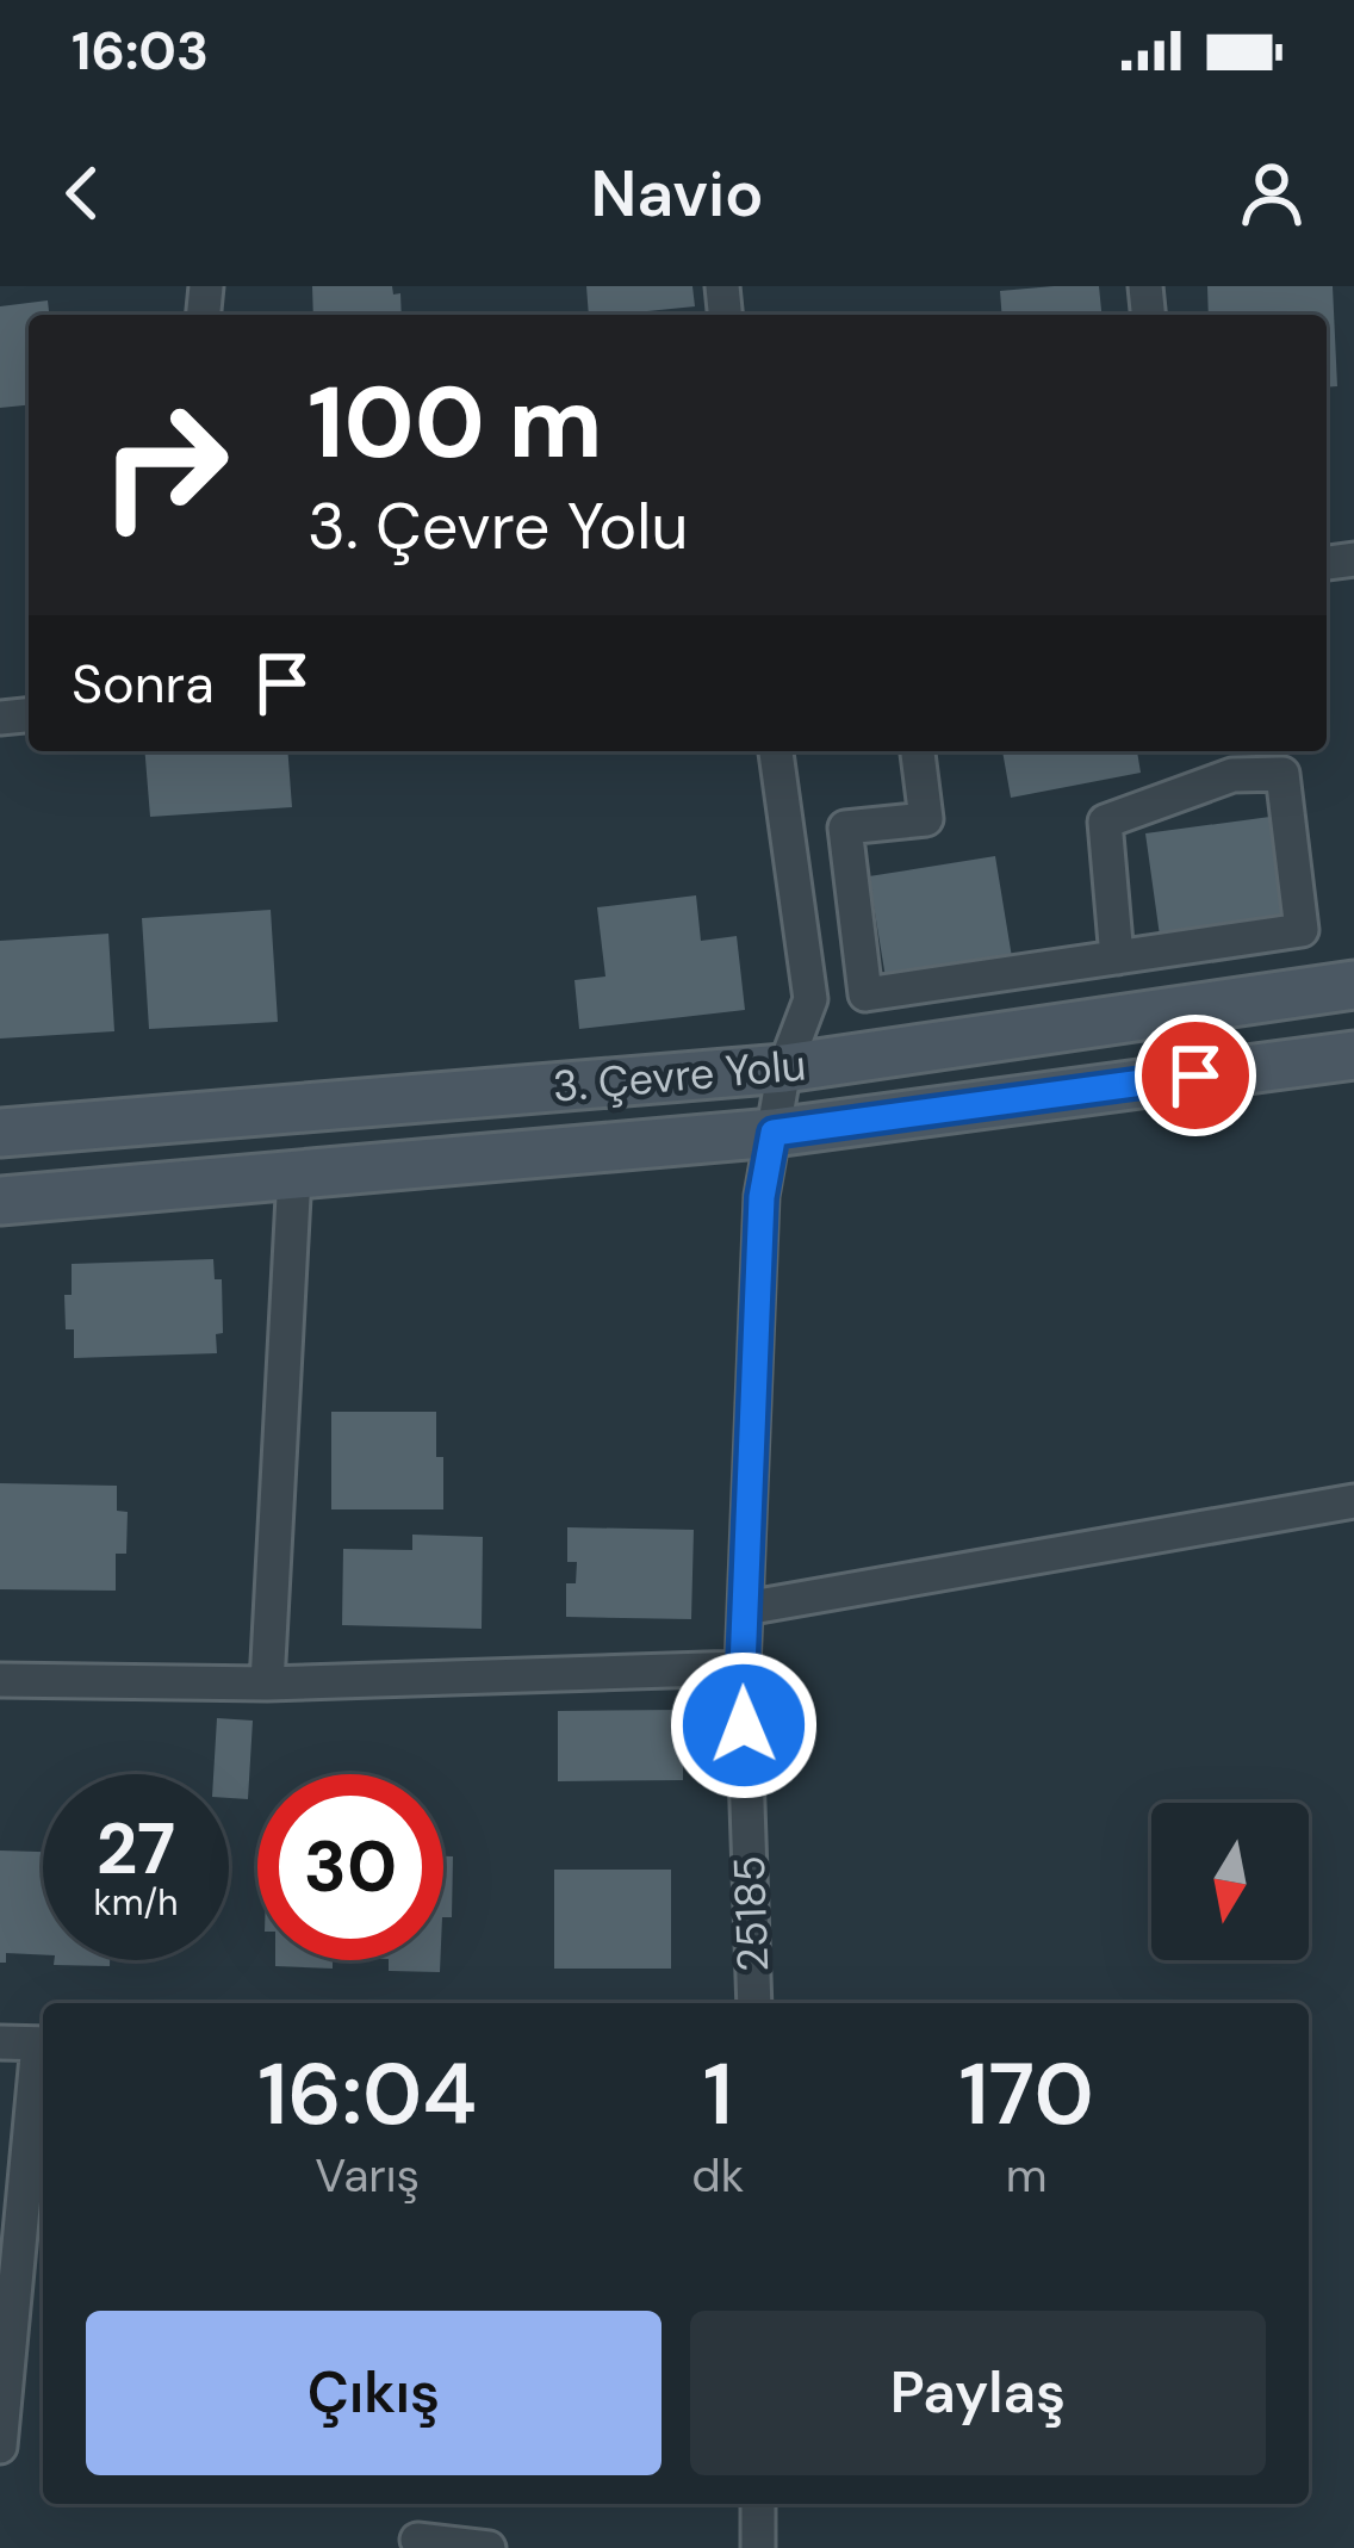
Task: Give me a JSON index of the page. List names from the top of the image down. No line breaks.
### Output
{"streets":{"main road":["3. Çevre Yolu"],"street":["25185"]},"crossings":[["3. Çevre Yolu","25185"]],"north":"bottom","page":{"status":"16:03","header":"Navio","turn":["100 m","3. Çevre Yolu"],"then":"Sonra","speed":"27 km/h","limit":"30","eta":["16:04","Varış","1","dk","170","m"],"buttons":["Çıkış","Paylaş"]}}
